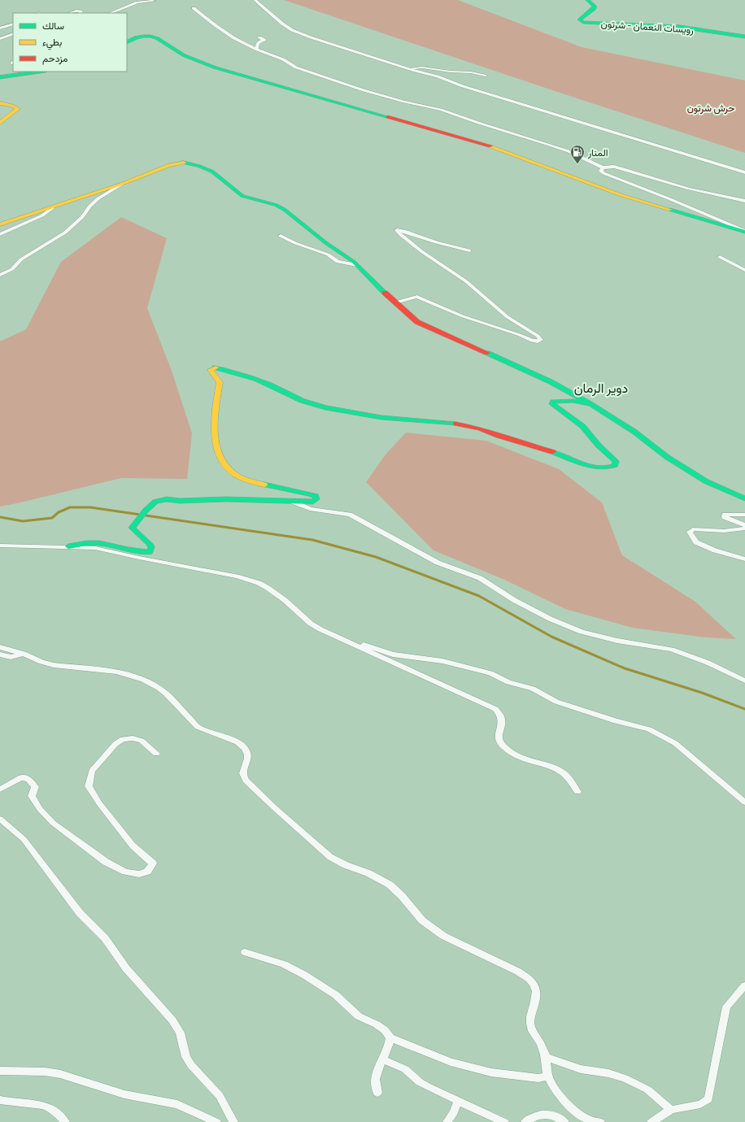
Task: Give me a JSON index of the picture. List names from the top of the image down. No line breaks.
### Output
{"streets":{"street":["رويسات النعمان - شرتون"]},"districts":["دوير الرمان"],"parks":["حرش شرتون"],"places":{"fuel station":["المنار"]},"legend":["سالك","بطيء","مزدحم"]}
